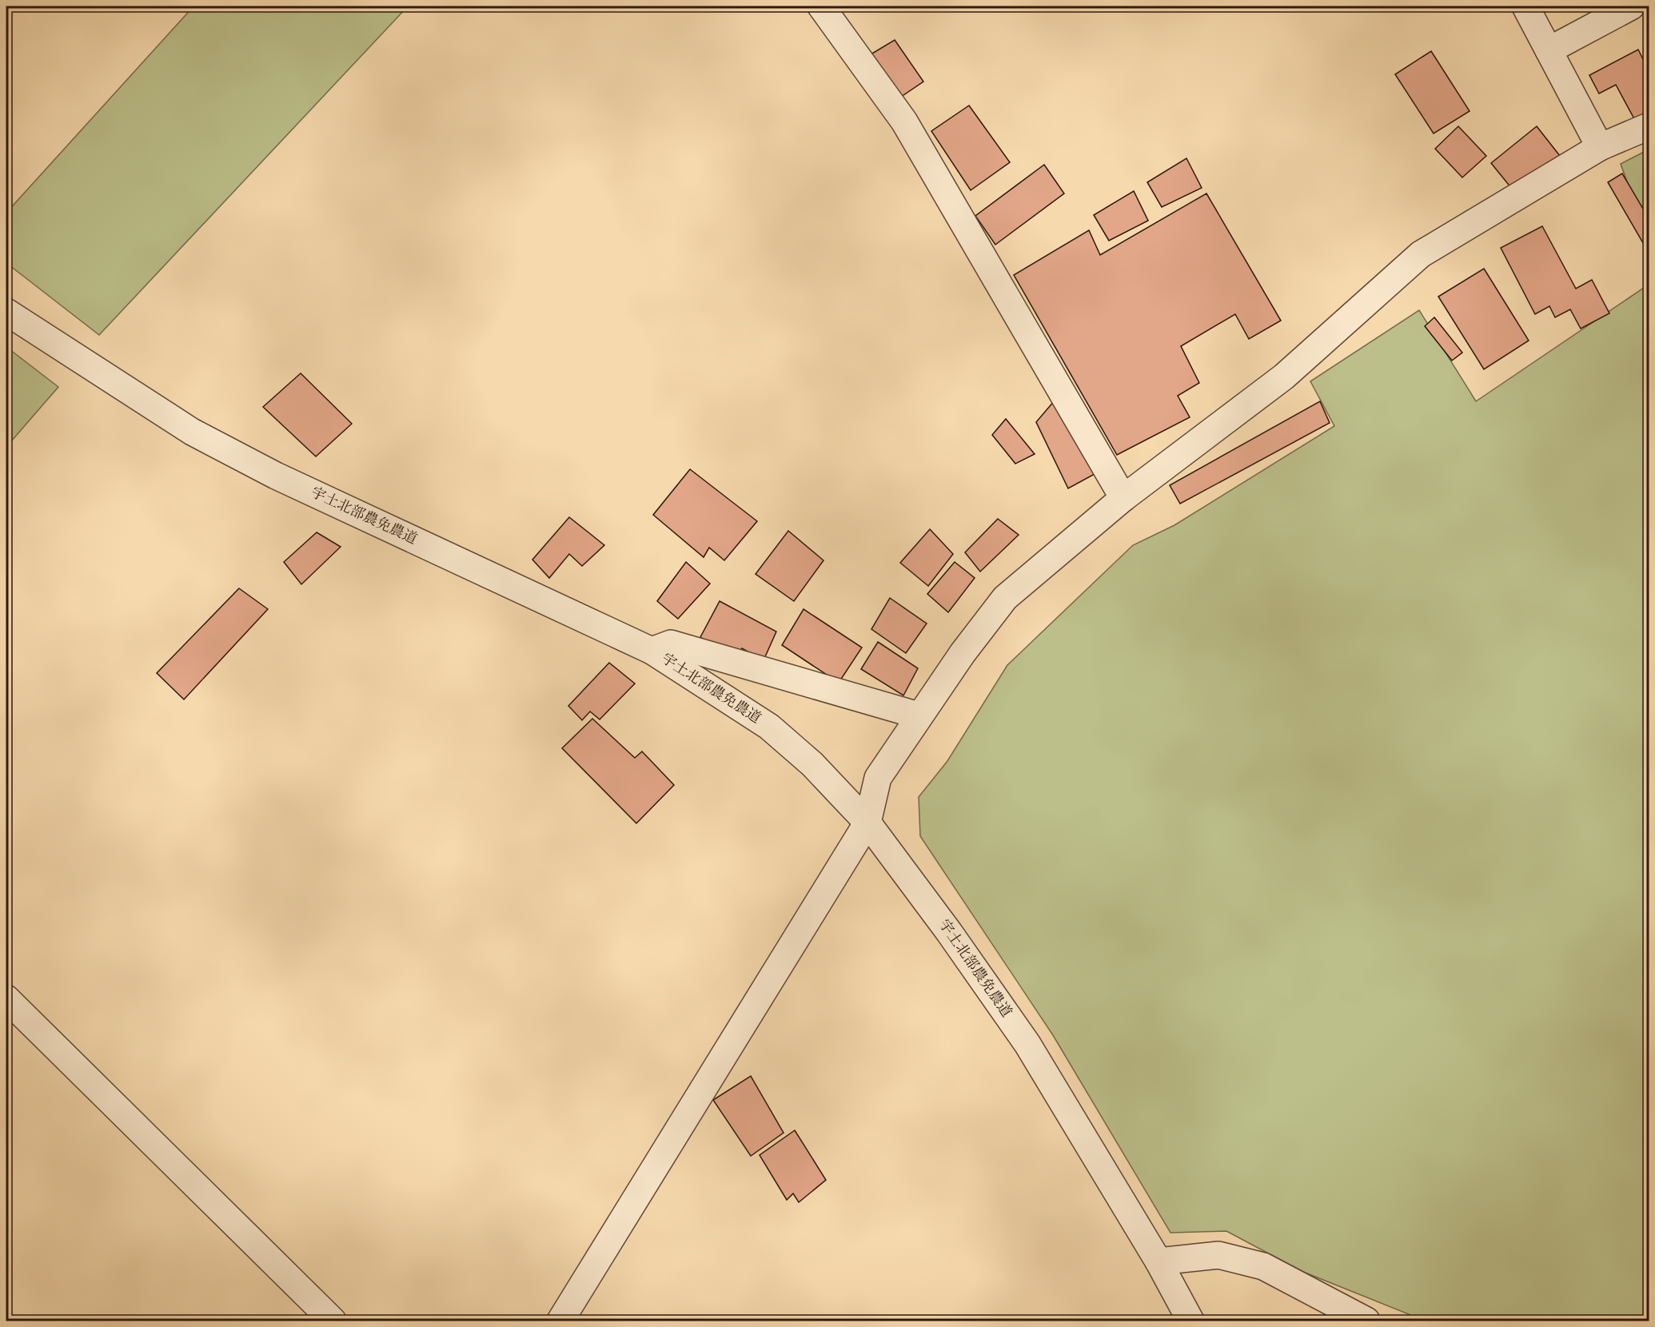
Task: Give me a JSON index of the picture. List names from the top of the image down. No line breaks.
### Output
{"streets":{"street":["宇土北部農免農道"]}}
